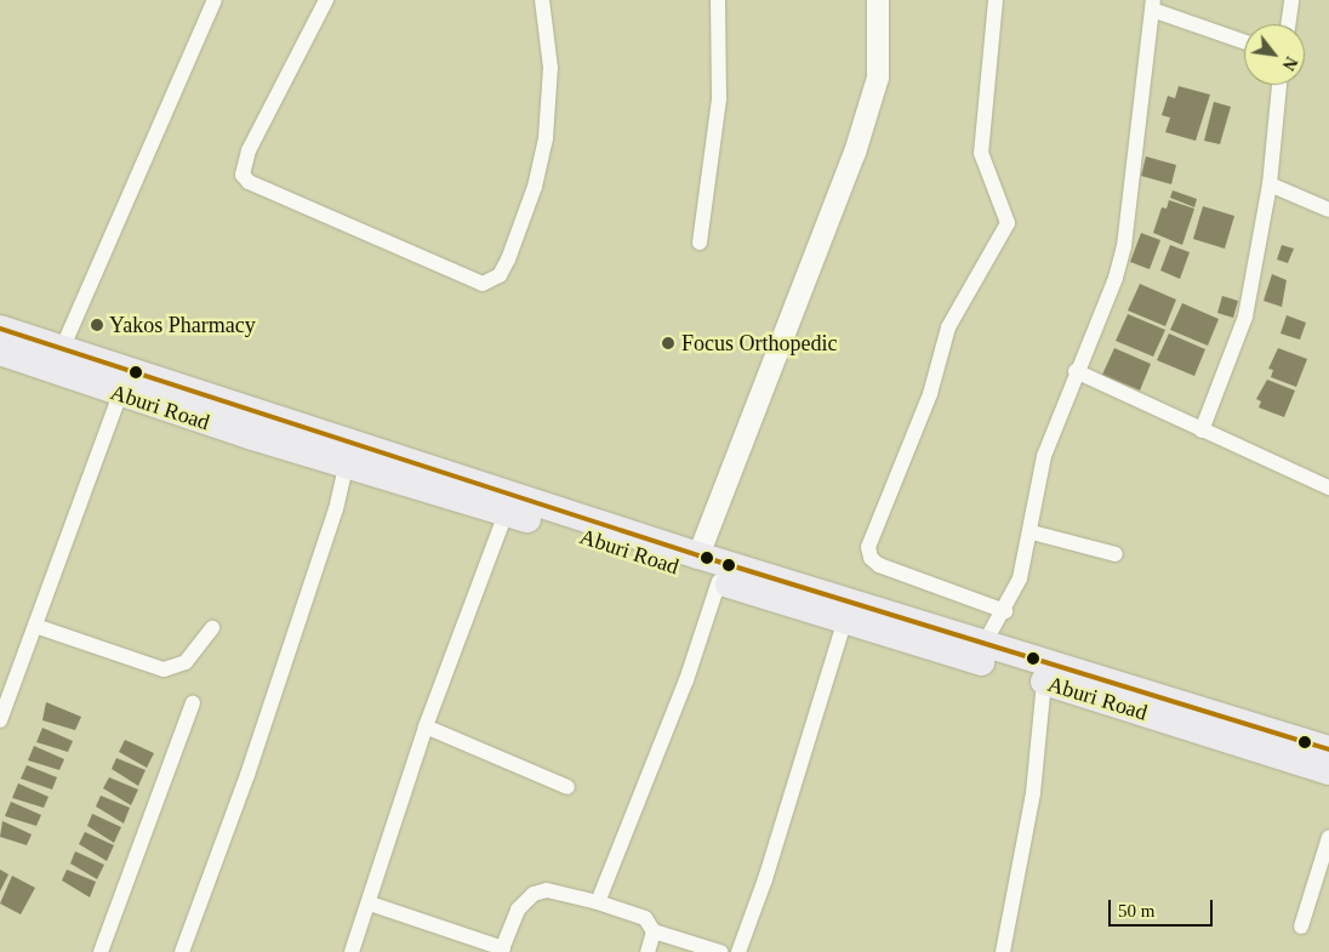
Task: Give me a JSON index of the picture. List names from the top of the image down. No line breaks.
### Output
{"streets":{"highway":["Aburi Road"]},"places":["Yakos Pharmacy","Focus Orthopedic"],"scale_bar":"50 m","north":"bottom right"}
